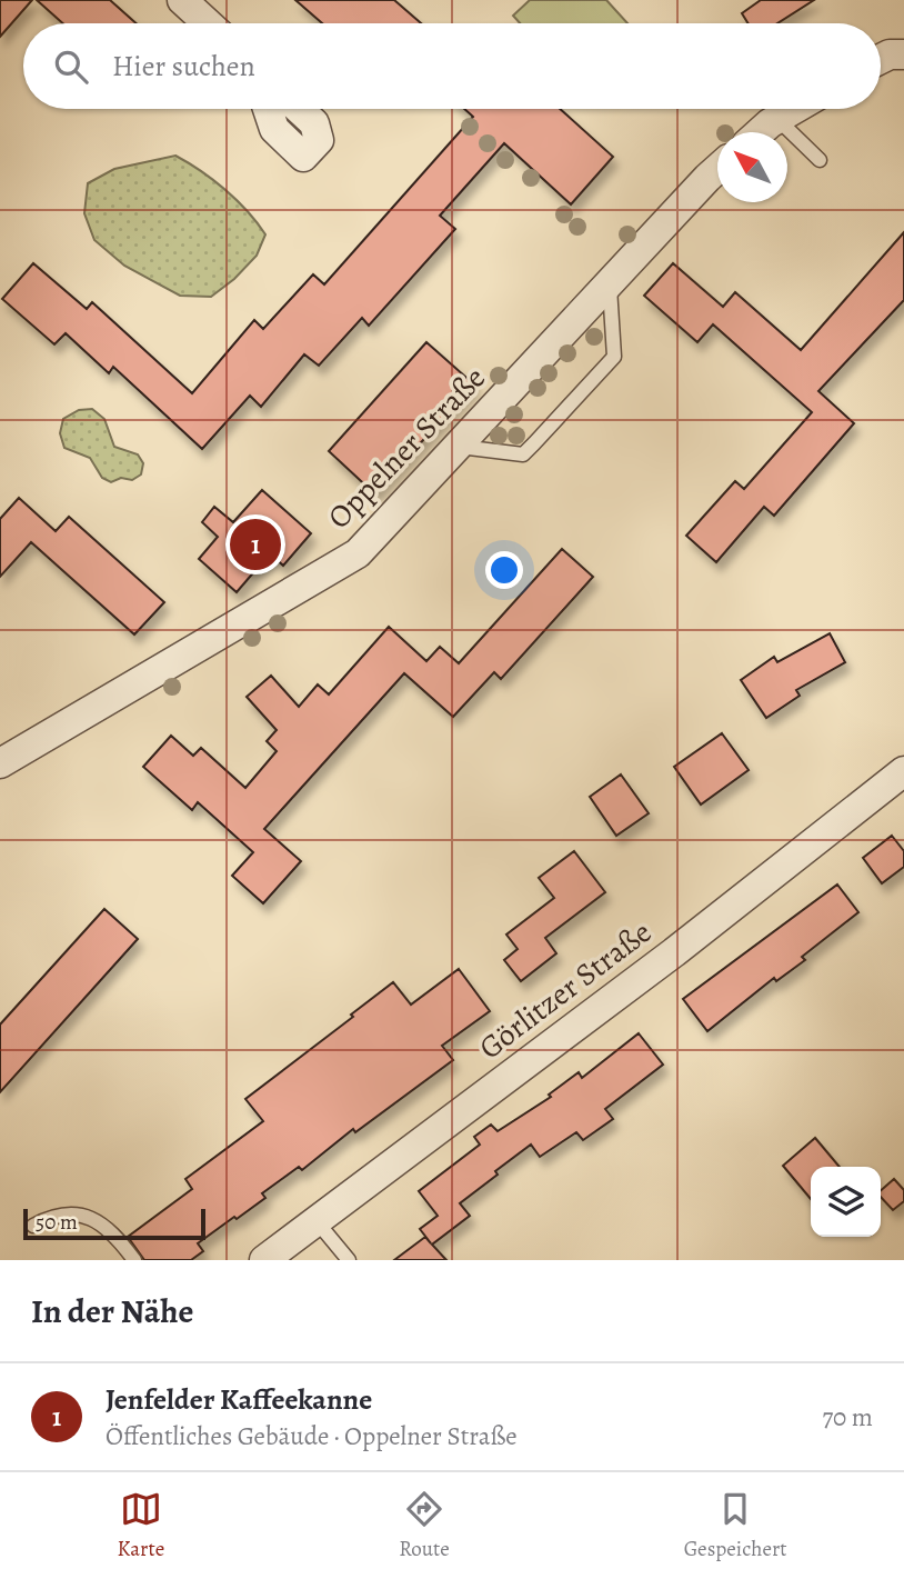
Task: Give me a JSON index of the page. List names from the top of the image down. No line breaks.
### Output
{"streets":{"street":["Oppelner Straße","Görlitzer Straße"]},"scale_bar":"50 m","north":"top left","page":{"search":"Hier suchen","pins":"1","scale":"50 m","heading":"In der Nähe","list":[{"mark":"1","name":"Jenfelder Kaffeekanne","note":"Öffentliches Gebäude · Oppelner Straße","value":"70 m"}],"nav":["Karte","Route","Gespeichert"]}}
